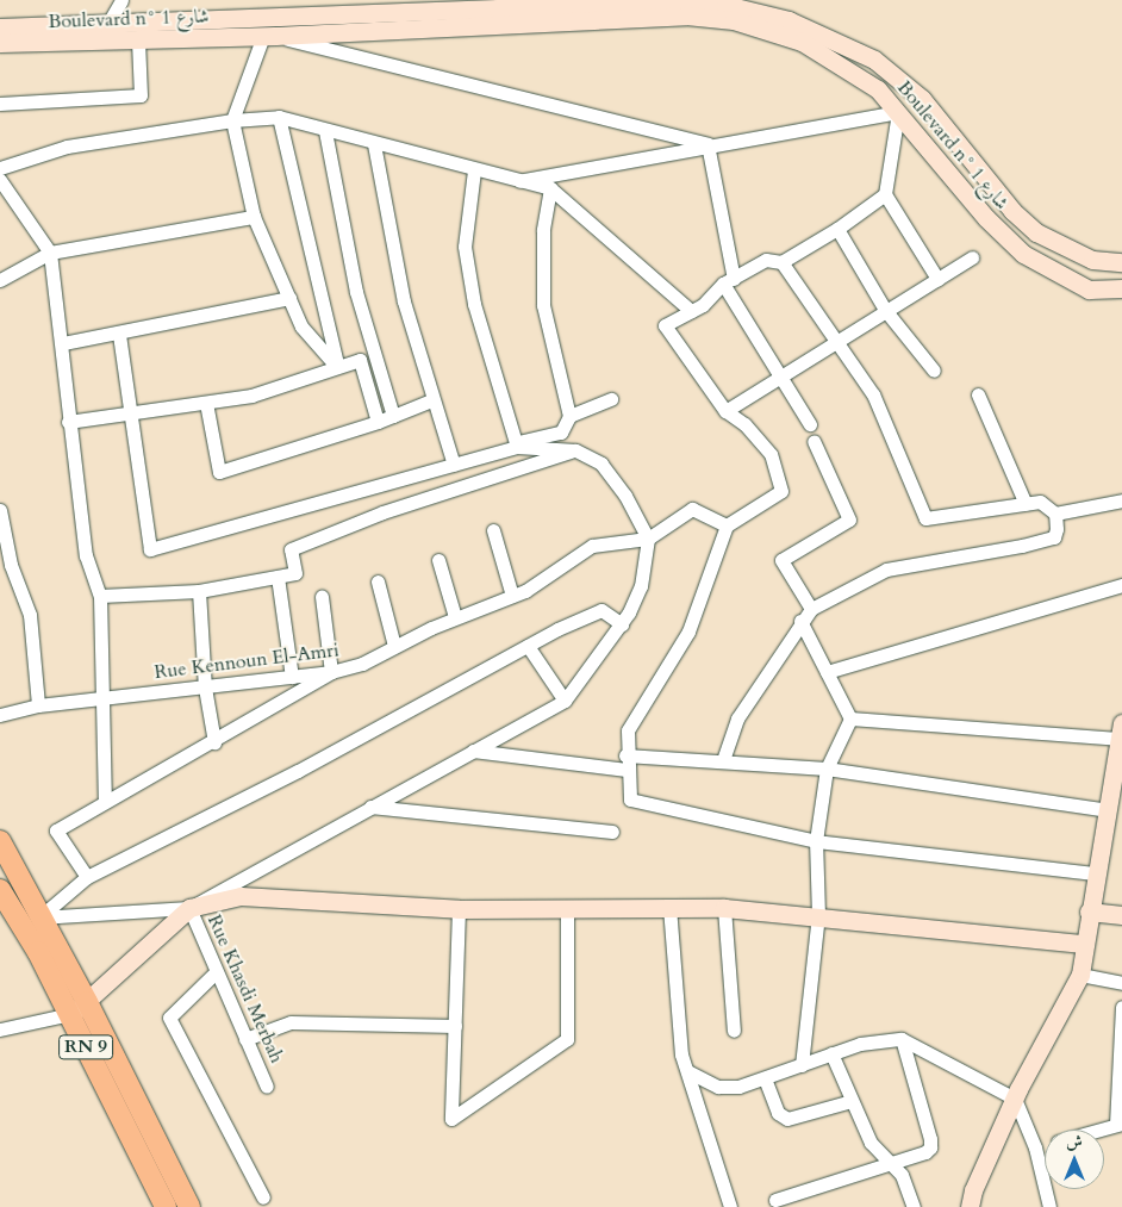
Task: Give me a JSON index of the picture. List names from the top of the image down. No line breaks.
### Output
{"streets":{"main road":["Boulevard n° شارع 1","RN 9"],"street":["Rue Kennoun El-Amri","Rue Khasdi Merbah"]},"north":"top"}
